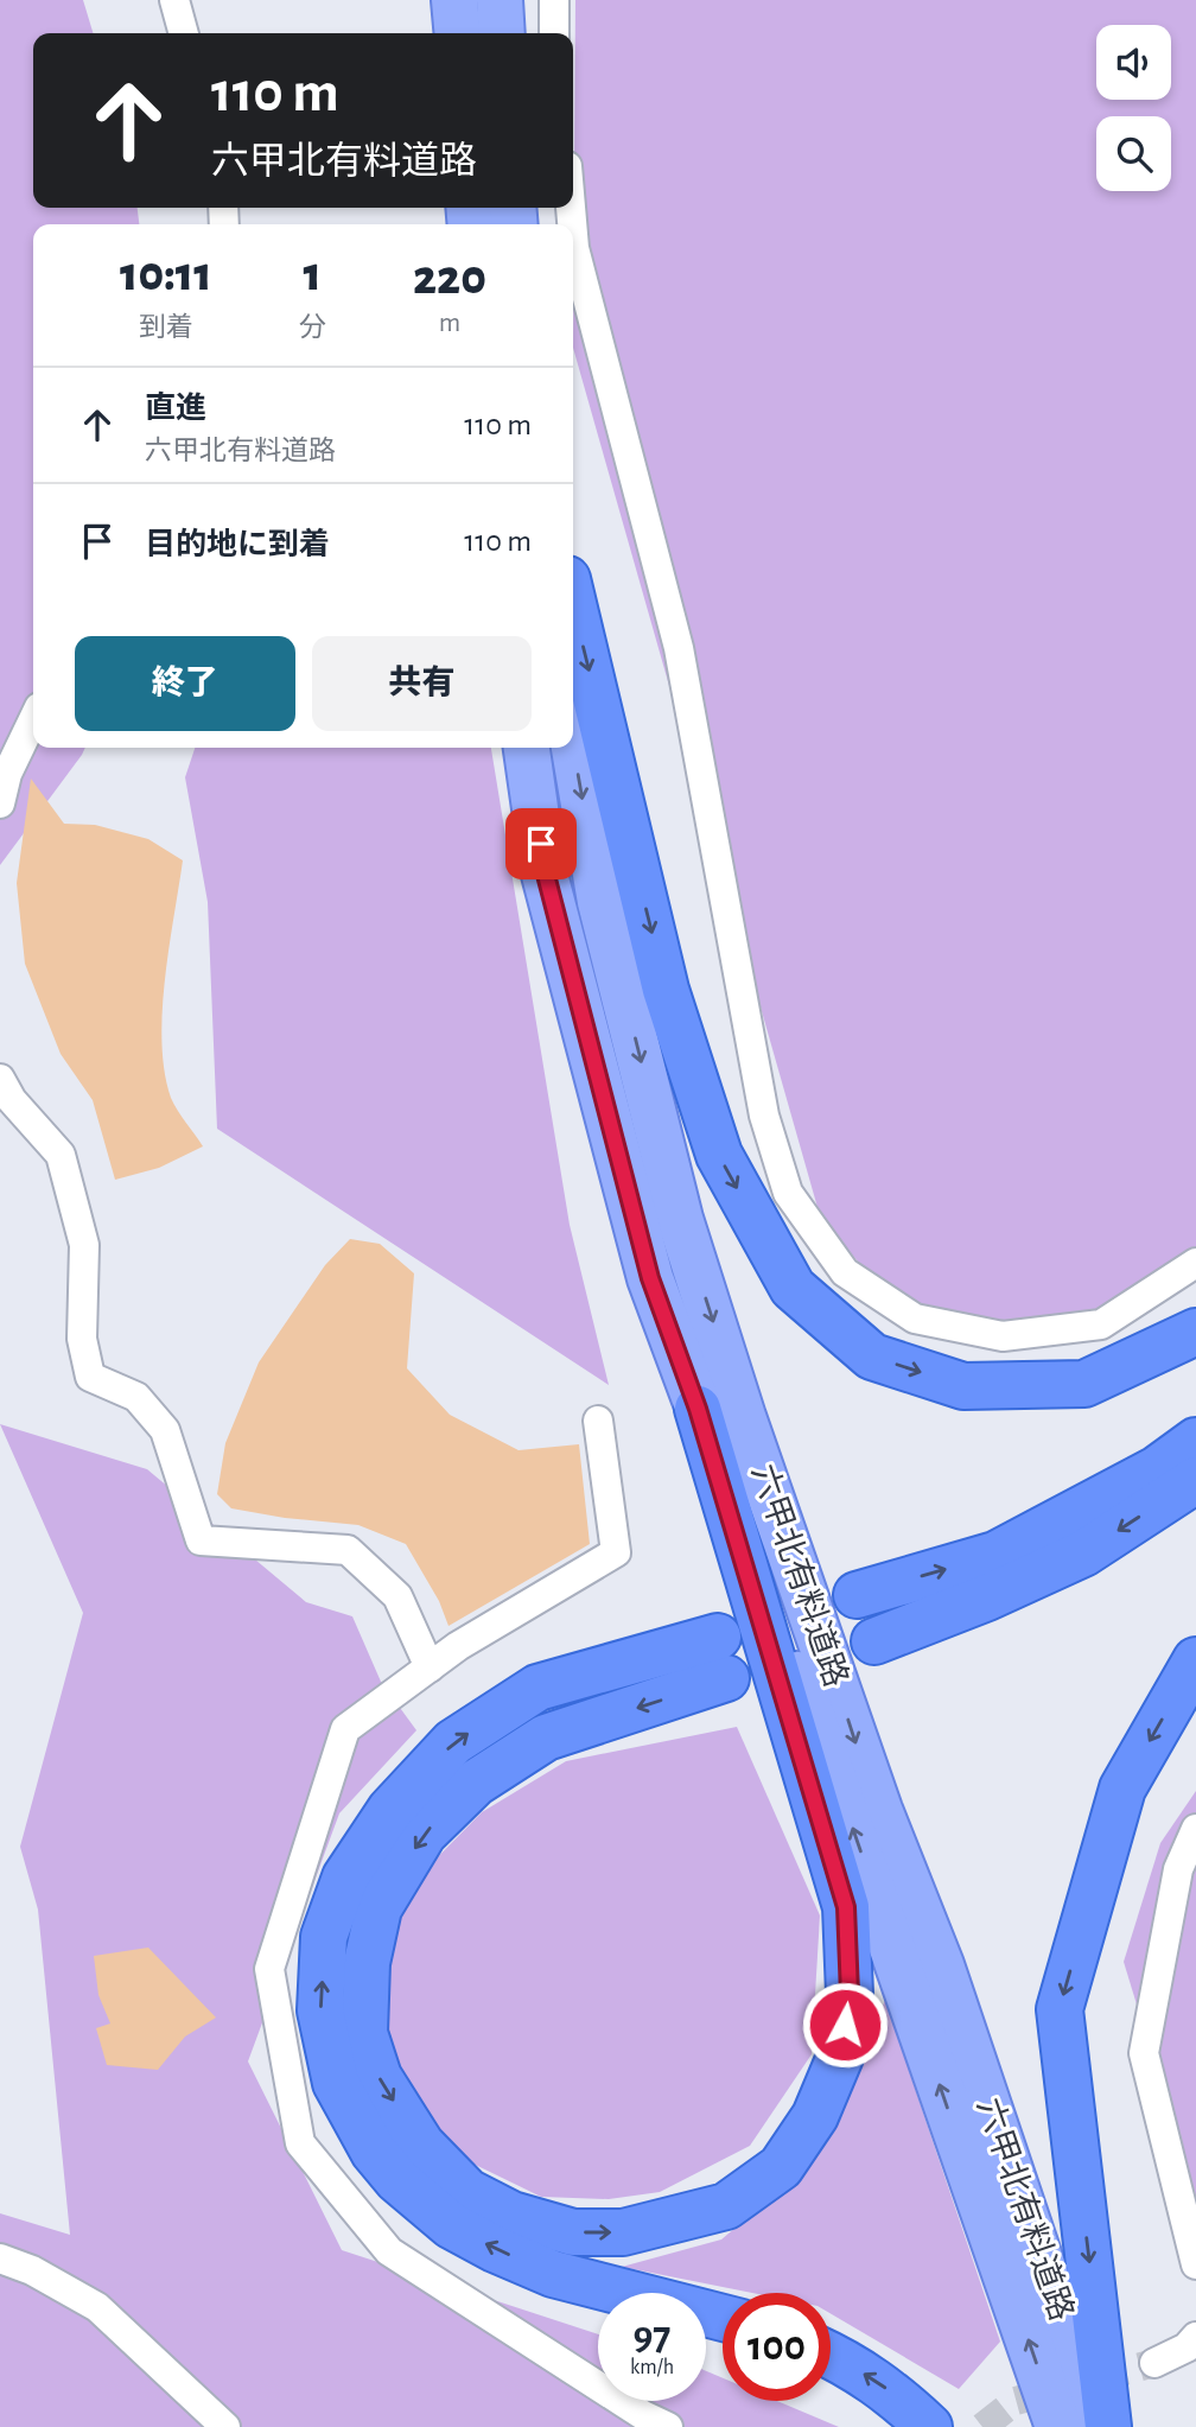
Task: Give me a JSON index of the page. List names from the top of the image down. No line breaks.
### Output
{"streets":{"main road":["六甲北有料道路"]},"page":{"turn":["110 m","六甲北有料道路"],"eta":["10:11","到着","1","分","220","m"],"list":[{"name":"直進","note":"六甲北有料道路","value":"110 m"},{"name":"目的地に到着","value":"110 m"}],"buttons":["終了","共有"],"speed":"97 km/h","limit":"100"}}
